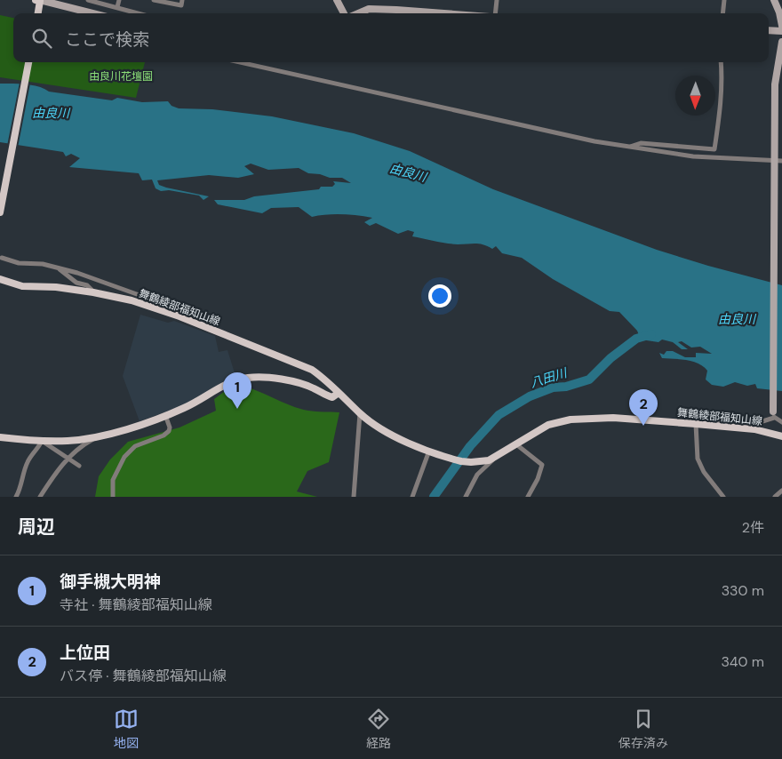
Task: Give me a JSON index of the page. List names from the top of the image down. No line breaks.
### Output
{"streets":{"main road":["舞鶴綾部福知山線"]},"water":["由良川","八田川"],"parks":["由良川花壇園"],"north":"bottom","page":{"search":"ここで検索","pins":["1","2"],"heading":["周辺","2件"],"list":[{"mark":"1","name":"御手槻大明神","note":"寺社 · 舞鶴綾部福知山線","value":"330 m"},{"mark":"2","name":"上位田","note":"バス停 · 舞鶴綾部福知山線","value":"340 m"}],"nav":["地図","経路","保存済み"]}}
